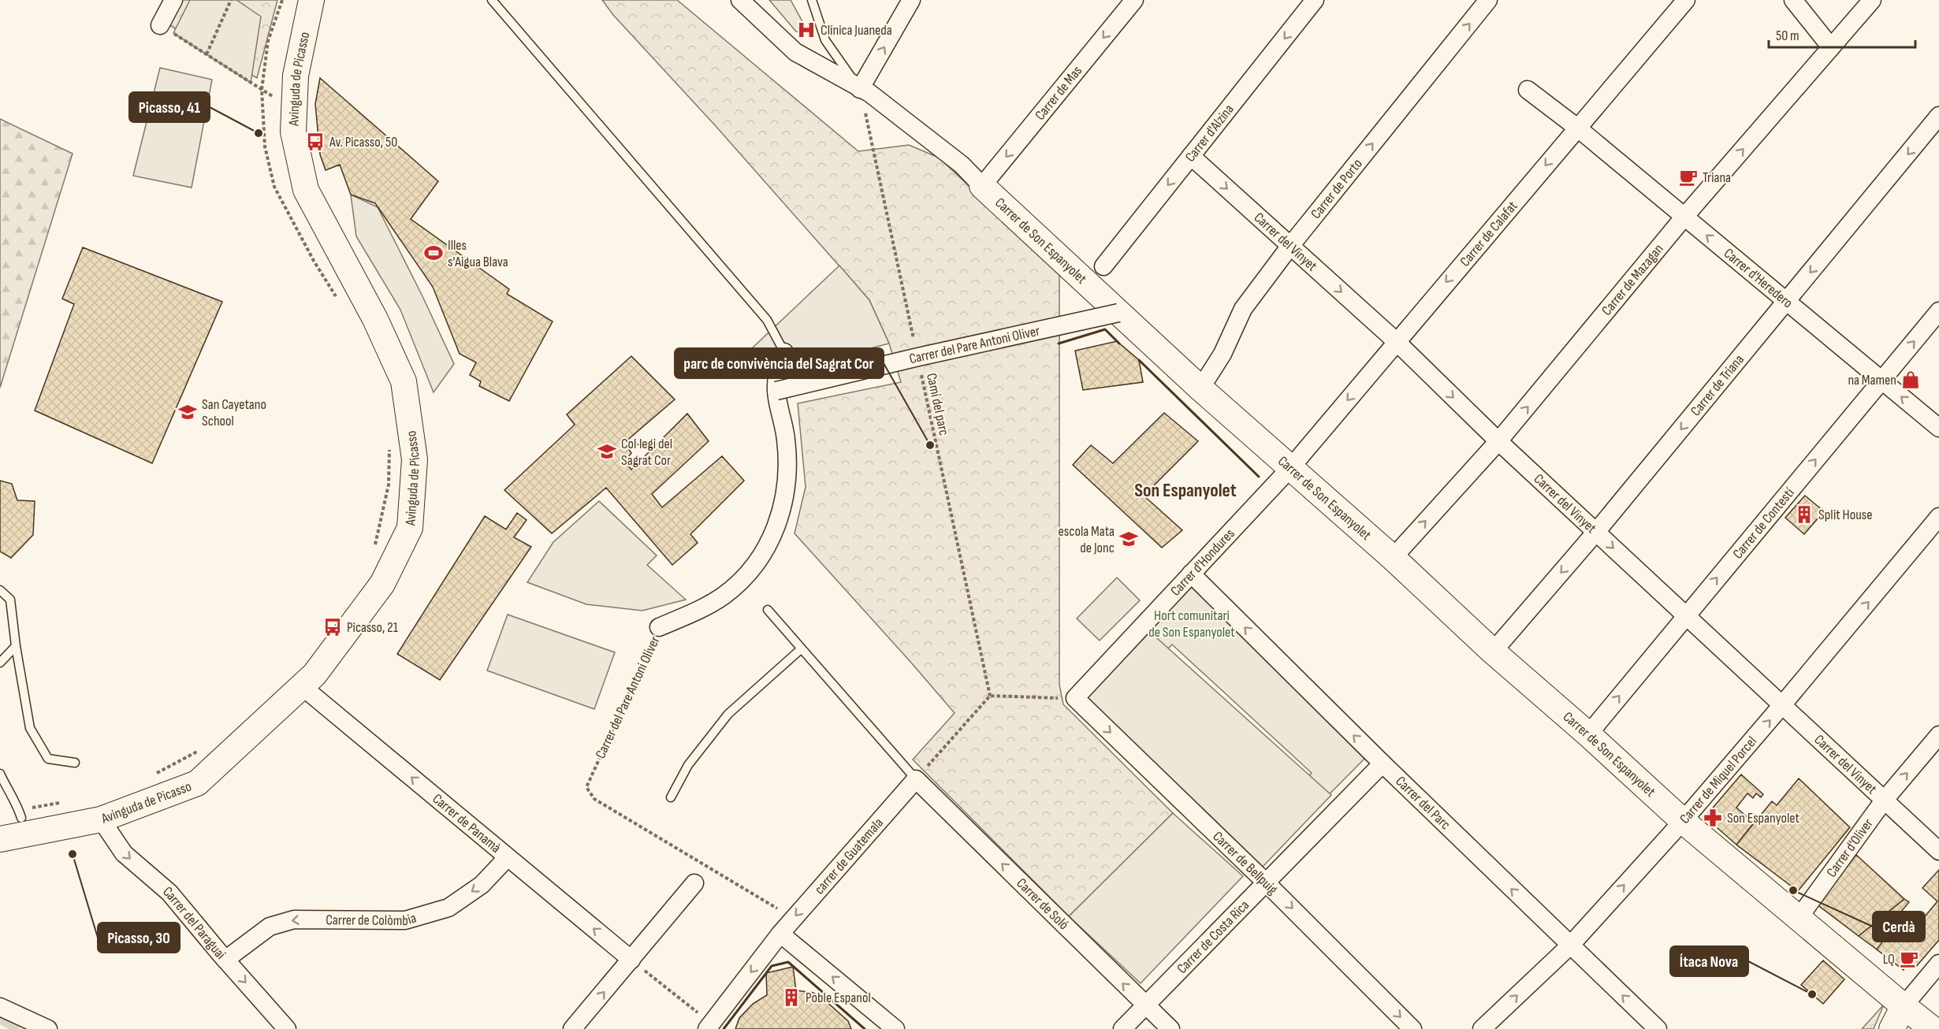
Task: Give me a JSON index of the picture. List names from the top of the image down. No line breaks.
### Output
{"streets":{"street":["Avinguda de Picasso","Carrer de Mas","Carrer d'Alzina","Carrer de Porto","Carrer de Calafat","Carrer de Son Espanyolet","Carrer del Vinyet","Carrer d'Heredero","Carrer de Mazagan","Carrer del Pare Antoni Oliver","Carrer de Triana","Carrer de Contestí","Carrer d'Hondures","Carrer de Miquel Porcel","Carrer del Parc","Carrer de Panamà","Carrer d'Oliver","carrer de Guatemala","Carrer de Bellpuig","Carrer de Soló","Carrer de Colòmbia","Carrer del Paraguai","Carrer de Costa Rica"],"path":["Camí del parc"]},"crossings":[["Avinguda de Picasso","Carrer de Panamà"],["Avinguda de Picasso","Carrer del Paraguai"],["Carrer de Mas","Carrer de Son Espanyolet"],["Carrer d'Alzina","Carrer del Vinyet"],["Carrer de Porto","Carrer de Son Espanyolet"],["Carrer de Porto","Carrer del Vinyet"],["Carrer de Calafat","Carrer de Son Espanyolet"],["Carrer de Calafat","Carrer del Vinyet"],["Carrer de Calafat","Carrer d'Heredero"],["Carrer de Calafat","Carrer d'Hondures"],["Carrer de Son Espanyolet","Carrer de Mazagan"],["Carrer de Son Espanyolet","Carrer del Pare Antoni Oliver"],["Carrer de Son Espanyolet","Carrer de Triana"],["Carrer de Son Espanyolet","Carrer de Contestí"],["Carrer de Son Espanyolet","Carrer d'Hondures"],["Carrer de Son Espanyolet","Carrer de Miquel Porcel"],["Carrer de Son Espanyolet","Carrer d'Oliver"],["Carrer del Vinyet","Carrer de Mazagan"],["Carrer del Vinyet","Carrer de Triana"],["Carrer del Vinyet","Carrer de Contestí"],["Carrer del Vinyet","Carrer de Miquel Porcel"],["Carrer del Vinyet","Carrer d'Oliver"],["Carrer d'Heredero","Carrer de Mazagan"],["Carrer d'Heredero","Carrer de Triana"],["Carrer d'Heredero","Carrer de Contestí"],["Carrer d'Hondures","Carrer del Parc"],["Carrer d'Hondures","Carrer de Bellpuig"],["Carrer de Miquel Porcel","Carrer del Parc"],["Carrer del Parc","Carrer de Costa Rica"],["Carrer de Panamà","Carrer de Colòmbia"],["carrer de Guatemala","Carrer de Soló"],["Carrer de Bellpuig","Carrer de Costa Rica"],["Carrer de Soló","Carrer de Costa Rica"],["Carrer de Colòmbia","Carrer del Paraguai"]],"one_way":["Carrer de Mas","Carrer d'Alzina","Carrer de Porto","Carrer de Calafat","Carrer del Vinyet","Carrer d'Heredero","Carrer de Mazagan","Carrer de Triana","Carrer de Contestí","Carrer de Miquel Porcel","Carrer del Parc","Carrer de Panamà","Carrer d'Oliver","Carrer de Bellpuig","Carrer de Soló","Carrer de Colòmbia","Carrer del Paraguai"],"districts":["Son Espanyolet"],"parks":["Hort comunitari de Son Espanyolet"],"places":{"hospital":["Clínica Juaneda"],"other":["Picasso, 41","parc de convivència del Sagrat Cor","Picasso, 30","Cerdà","Ítaca Nova"],"bus stop":["Av. Picasso, 50","Picasso, 21"],"cafe":["Triana","LQ"],"sports":["Illes s'Aigua Blava"],"shop":["na Mamen"],"school or university":["San Cayetano School","Col·legi del Sagrat Cor","escola Mata de Jonc"],"building":["Split House","Poble Espanol"],"pharmacy":["Son Espanyolet"]},"scale_bar":"50 m"}
